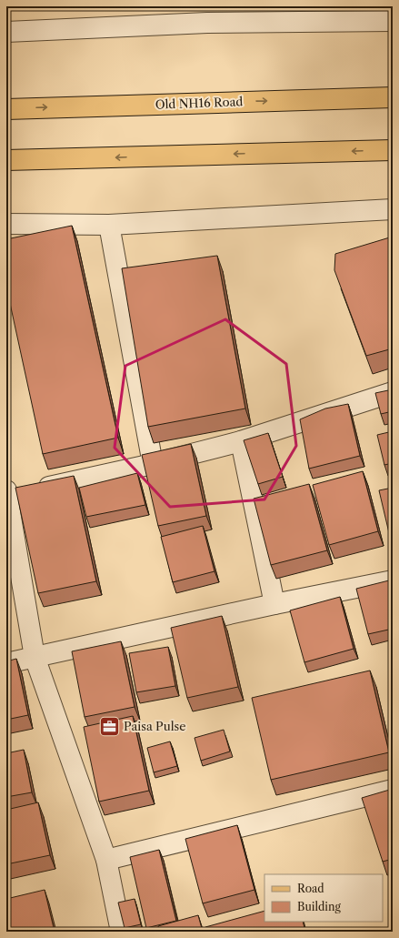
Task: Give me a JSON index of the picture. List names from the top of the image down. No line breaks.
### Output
{"streets":{"main road":["Old NH16 Road"]},"places":{"office":["Paisa Pulse"]},"legend":["Road","Building"]}
